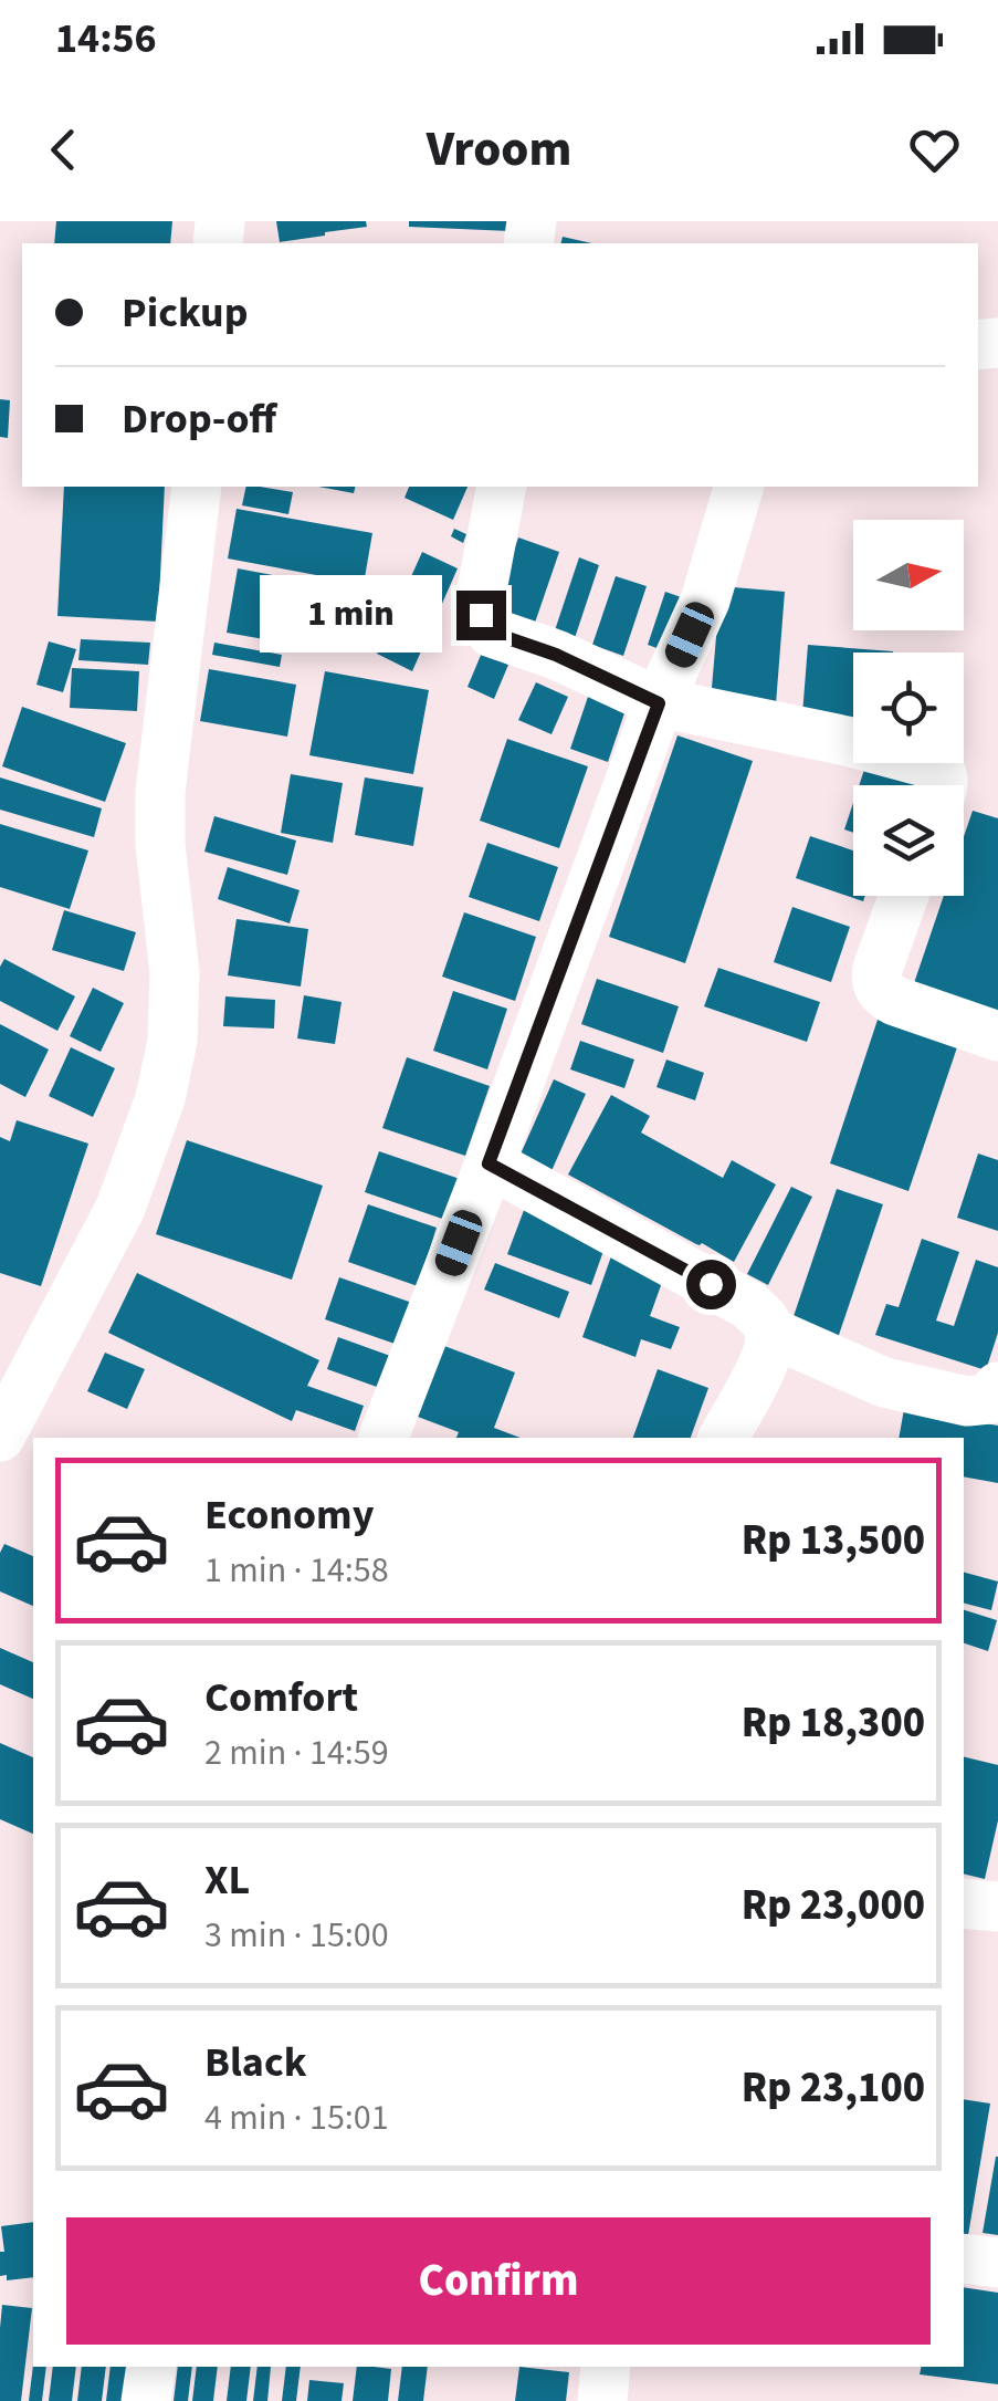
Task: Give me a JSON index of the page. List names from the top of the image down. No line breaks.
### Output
{"north":"right","page":{"status":"14:56","header":"Vroom","banner":["Pickup","Drop-off"],"bubble":"1 min","list":[{"name":"Economy","note":"1 min · 14:58","value":"Rp 13,500"},{"name":"Comfort","note":"2 min · 14:59","value":"Rp 18,300"},{"name":"XL","note":"3 min · 15:00","value":"Rp 23,000"},{"name":"Black","note":"4 min · 15:01","value":"Rp 23,100"}],"buttons":"Confirm"}}
